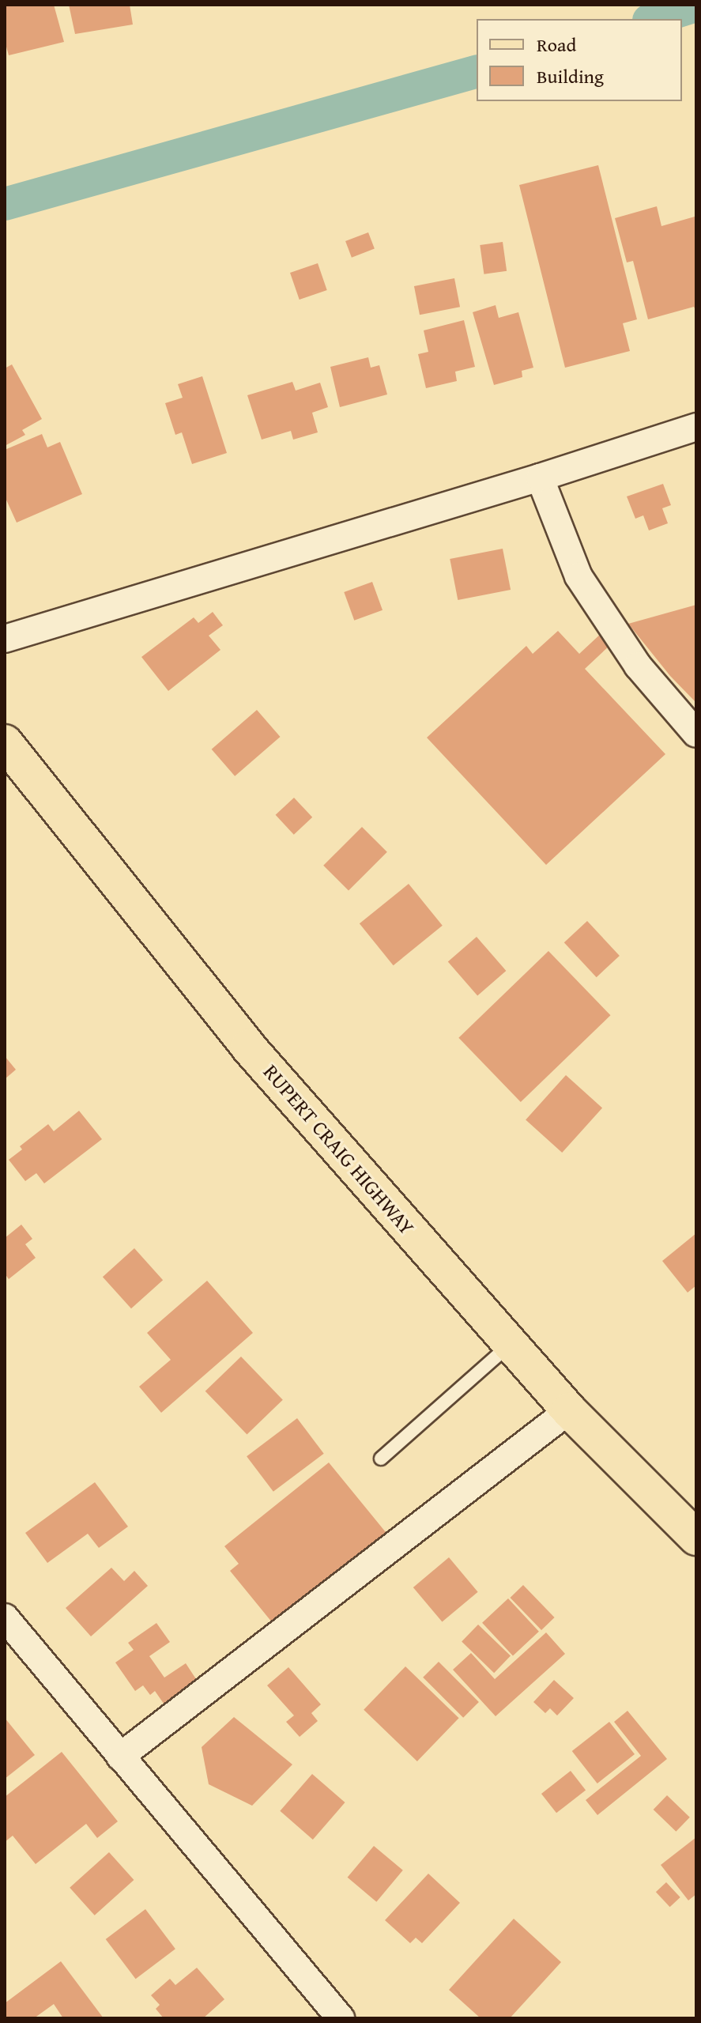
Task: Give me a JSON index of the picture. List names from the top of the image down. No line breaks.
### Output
{"streets":{"main road":["RUPERT CRAIG HIGHWAY"]},"legend":["Road","Building"]}
